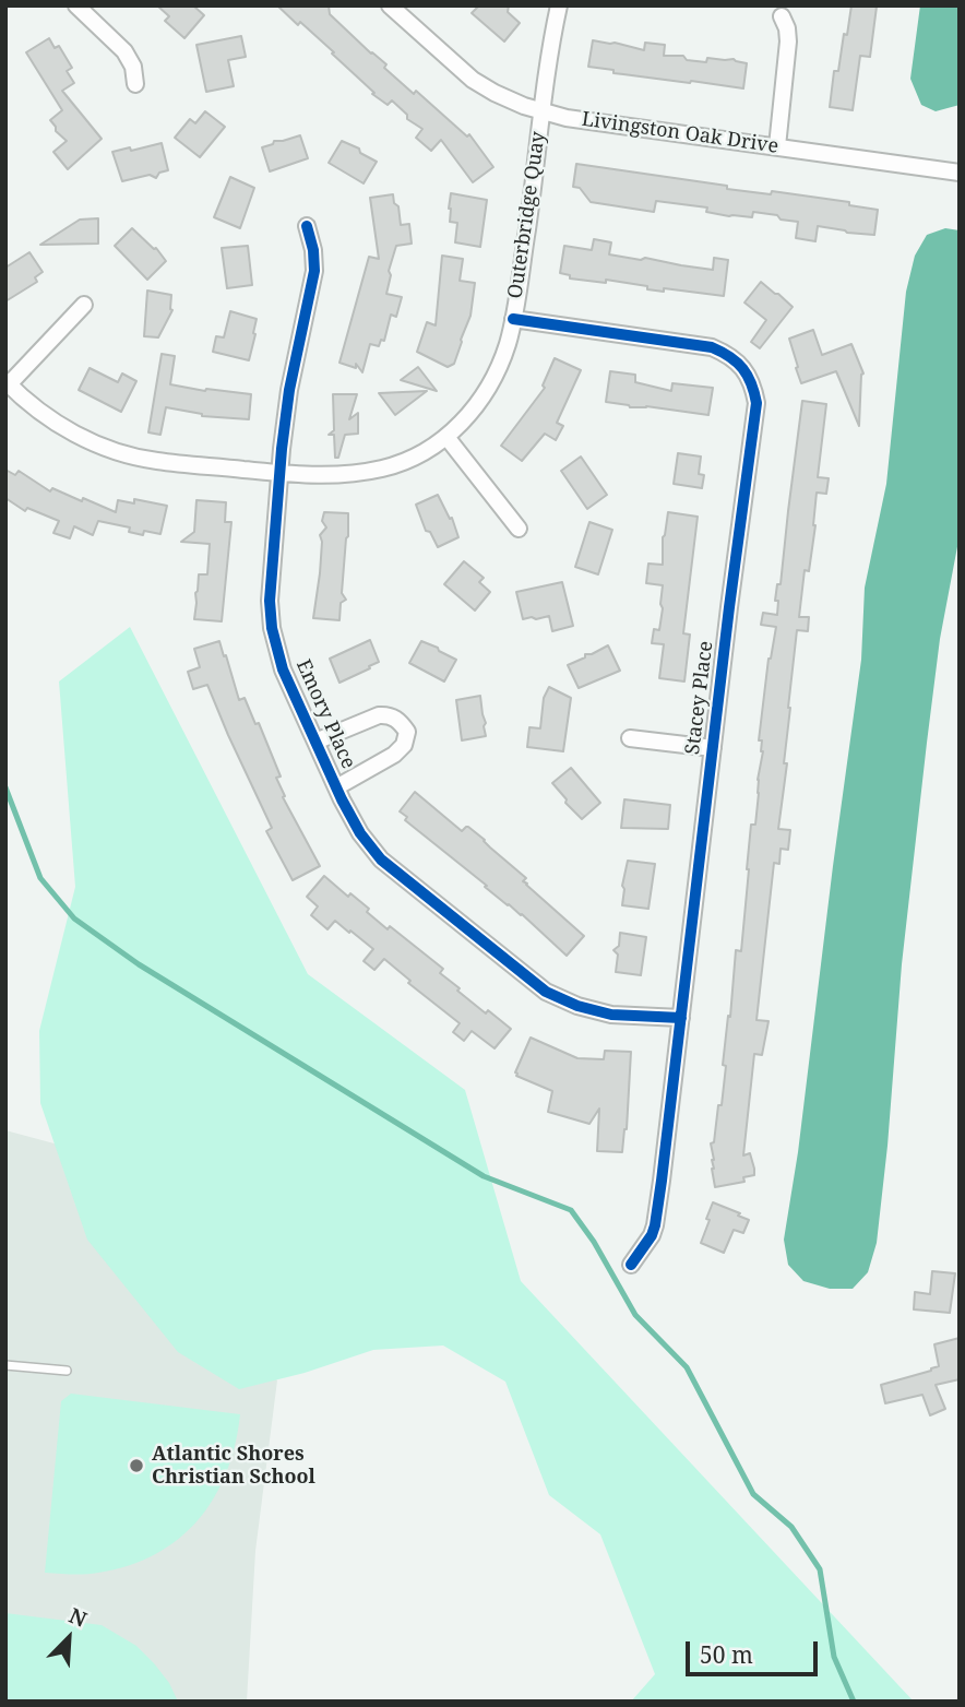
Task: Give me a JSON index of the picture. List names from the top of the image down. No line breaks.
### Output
{"streets":{"street":["Livingston Oak Drive","Outerbridge Quay","Stacey Place","Emory Place"]},"crossings":[["Livingston Oak Drive","Outerbridge Quay"],["Outerbridge Quay","Stacey Place"],["Outerbridge Quay","Emory Place"],["Stacey Place","Emory Place"]],"places":["Atlantic Shores Christian School"],"scale_bar":"50 m","north":"top right"}
